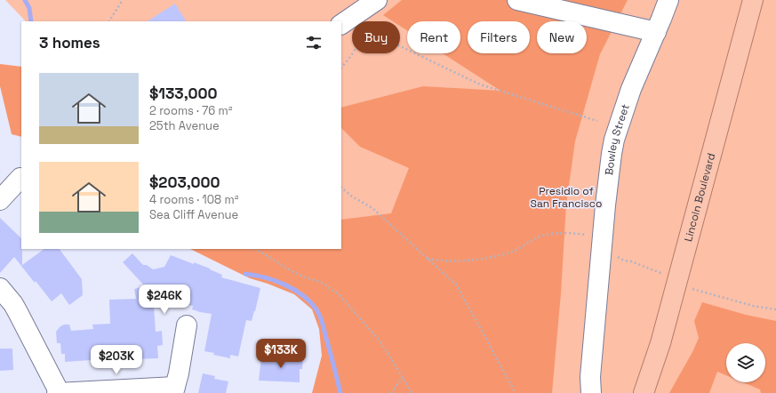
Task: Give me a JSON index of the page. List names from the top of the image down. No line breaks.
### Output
{"streets":{"main road":["Lincoln Boulevard"],"street":["Bowley Street"]},"parks":["Presidio of San Francisco"],"page":{"chip":["Buy","Rent","Filters","New"],"heading":"3 homes","list":[{"name":"$133,000","note":"2 rooms · 76 m² · 25th Avenue"},{"name":"$203,000","note":"4 rooms · 108 m² · Sea Cliff Avenue"}],"price":["$246K","$133K","$203K"]}}
